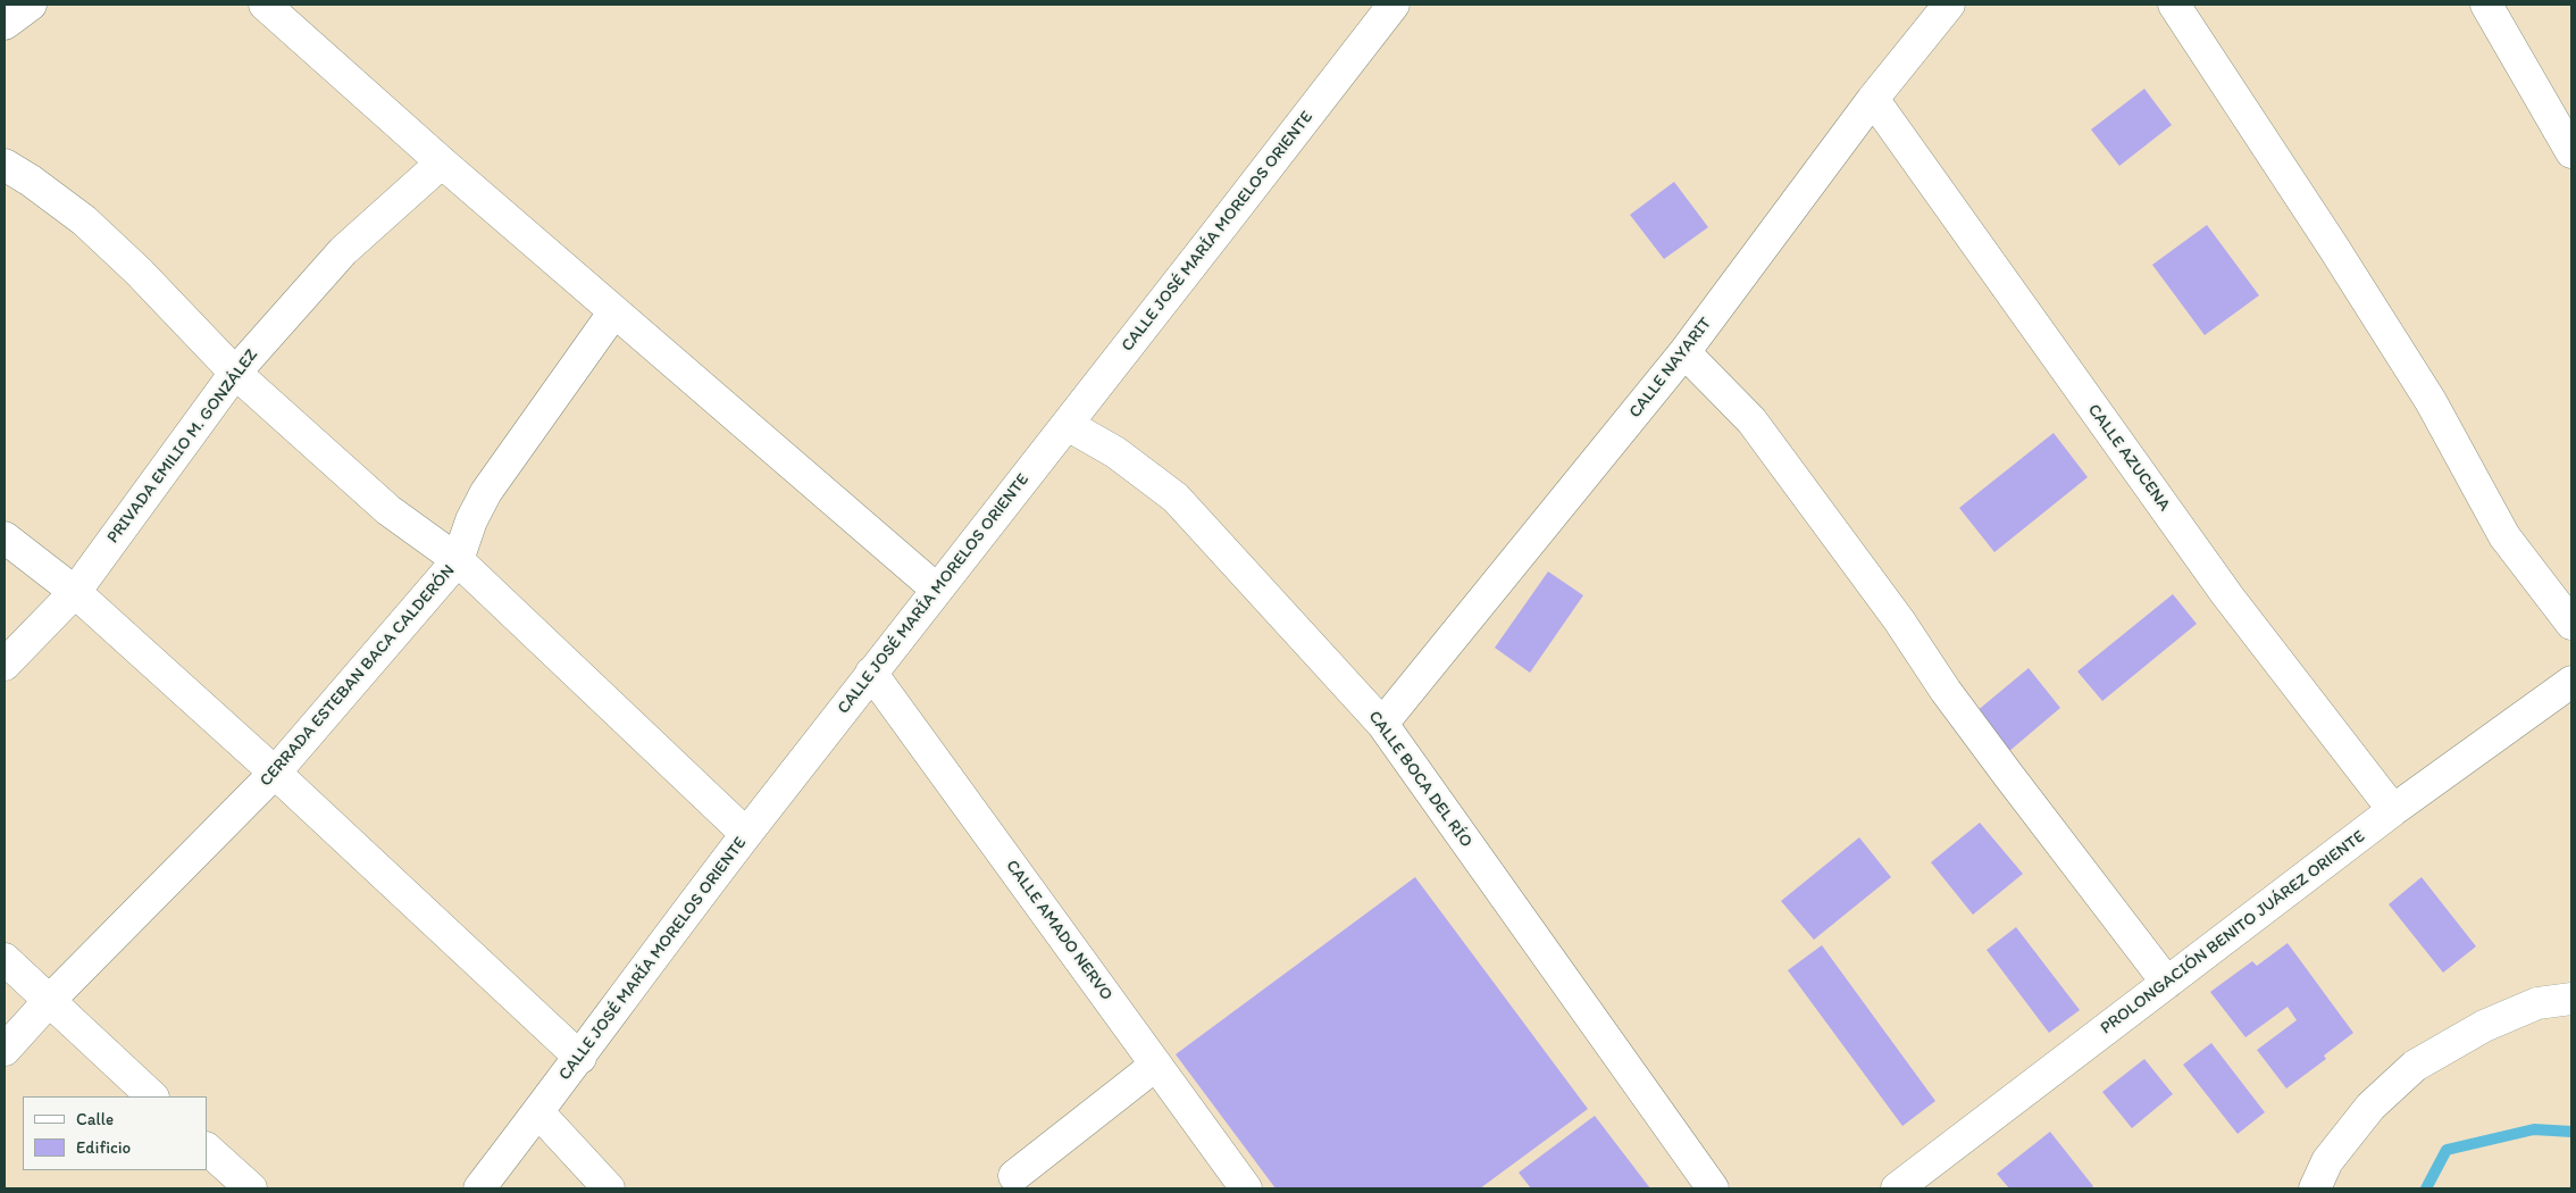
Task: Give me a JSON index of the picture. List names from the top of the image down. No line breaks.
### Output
{"streets":{"street":["CALLE JOSÉ MARÍA MORELOS ORIENTE","CALLE NAYARIT","PRIVADA EMILIO M. GONZÁLEZ","CALLE AZUCENA","CERRADA ESTEBAN BACA CALDERÓN","CALLE BOCA DEL RÍO","CALLE AMADO NERVO","PROLONGACIÓN BENITO JUÁREZ ORIENTE"]},"crossings":[["CALLE JOSÉ MARÍA MORELOS ORIENTE","CALLE BOCA DEL RÍO"],["CALLE JOSÉ MARÍA MORELOS ORIENTE","CALLE AMADO NERVO"],["CALLE NAYARIT","CALLE AZUCENA"],["CALLE NAYARIT","CALLE BOCA DEL RÍO"],["CALLE AZUCENA","PROLONGACIÓN BENITO JUÁREZ ORIENTE"]],"legend":["Calle","Edificio"]}
